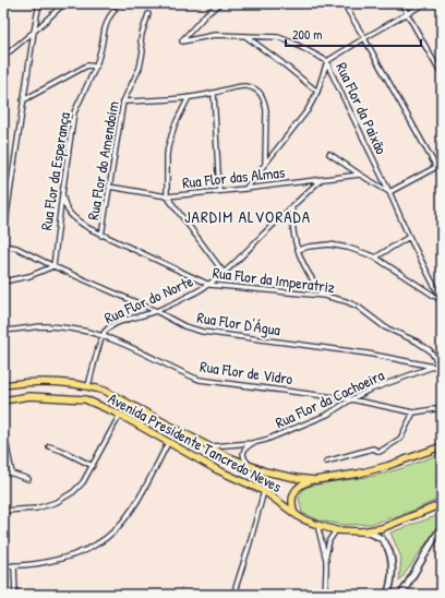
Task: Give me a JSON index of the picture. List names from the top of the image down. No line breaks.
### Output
{"streets":{"main road":["Avenida Presidente Tancredo Neves"],"street":["Rua Flor da Paixão","Rua Flor do Amendoim","Rua Flor da Esperança","Rua Flor das Almas","Rua Flor da Imperatriz","Rua Flor do Norte","Rua Flor D'Água","Rua Flor de Vidro","Rua Flor da Cachoeira"]},"crossings":[["Rua Flor do Amendoim","Rua Flor das Almas"],["Rua Flor do Amendoim","Rua Flor da Imperatriz"],["Rua Flor da Esperança","Rua Flor da Imperatriz"],["Rua Flor da Esperança","Rua Flor D'Água"],["Rua Flor das Almas","Rua Flor do Norte"],["Rua Flor da Imperatriz","Rua Flor do Norte"],["Rua Flor da Imperatriz","Rua Flor da Cachoeira"],["Rua Flor do Norte","Rua Flor D'Água"],["Rua Flor do Norte","Rua Flor de Vidro"],["Rua Flor D'Água","Rua Flor da Cachoeira"],["Rua Flor de Vidro","Rua Flor da Cachoeira"],["Rua Flor da Cachoeira","Avenida Presidente Tancredo Neves"]],"districts":["JARDIM ALVORADA"],"scale_bar":"200 m"}
